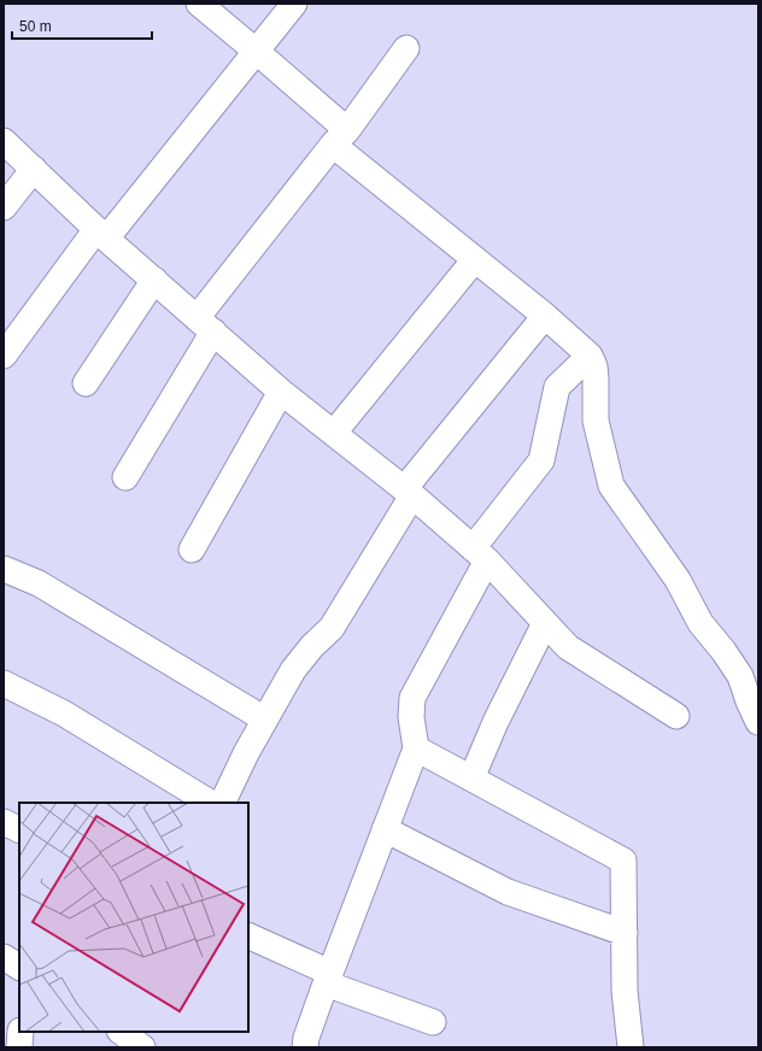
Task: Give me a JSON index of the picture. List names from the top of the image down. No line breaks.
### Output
{"scale_bar":"50 m"}
